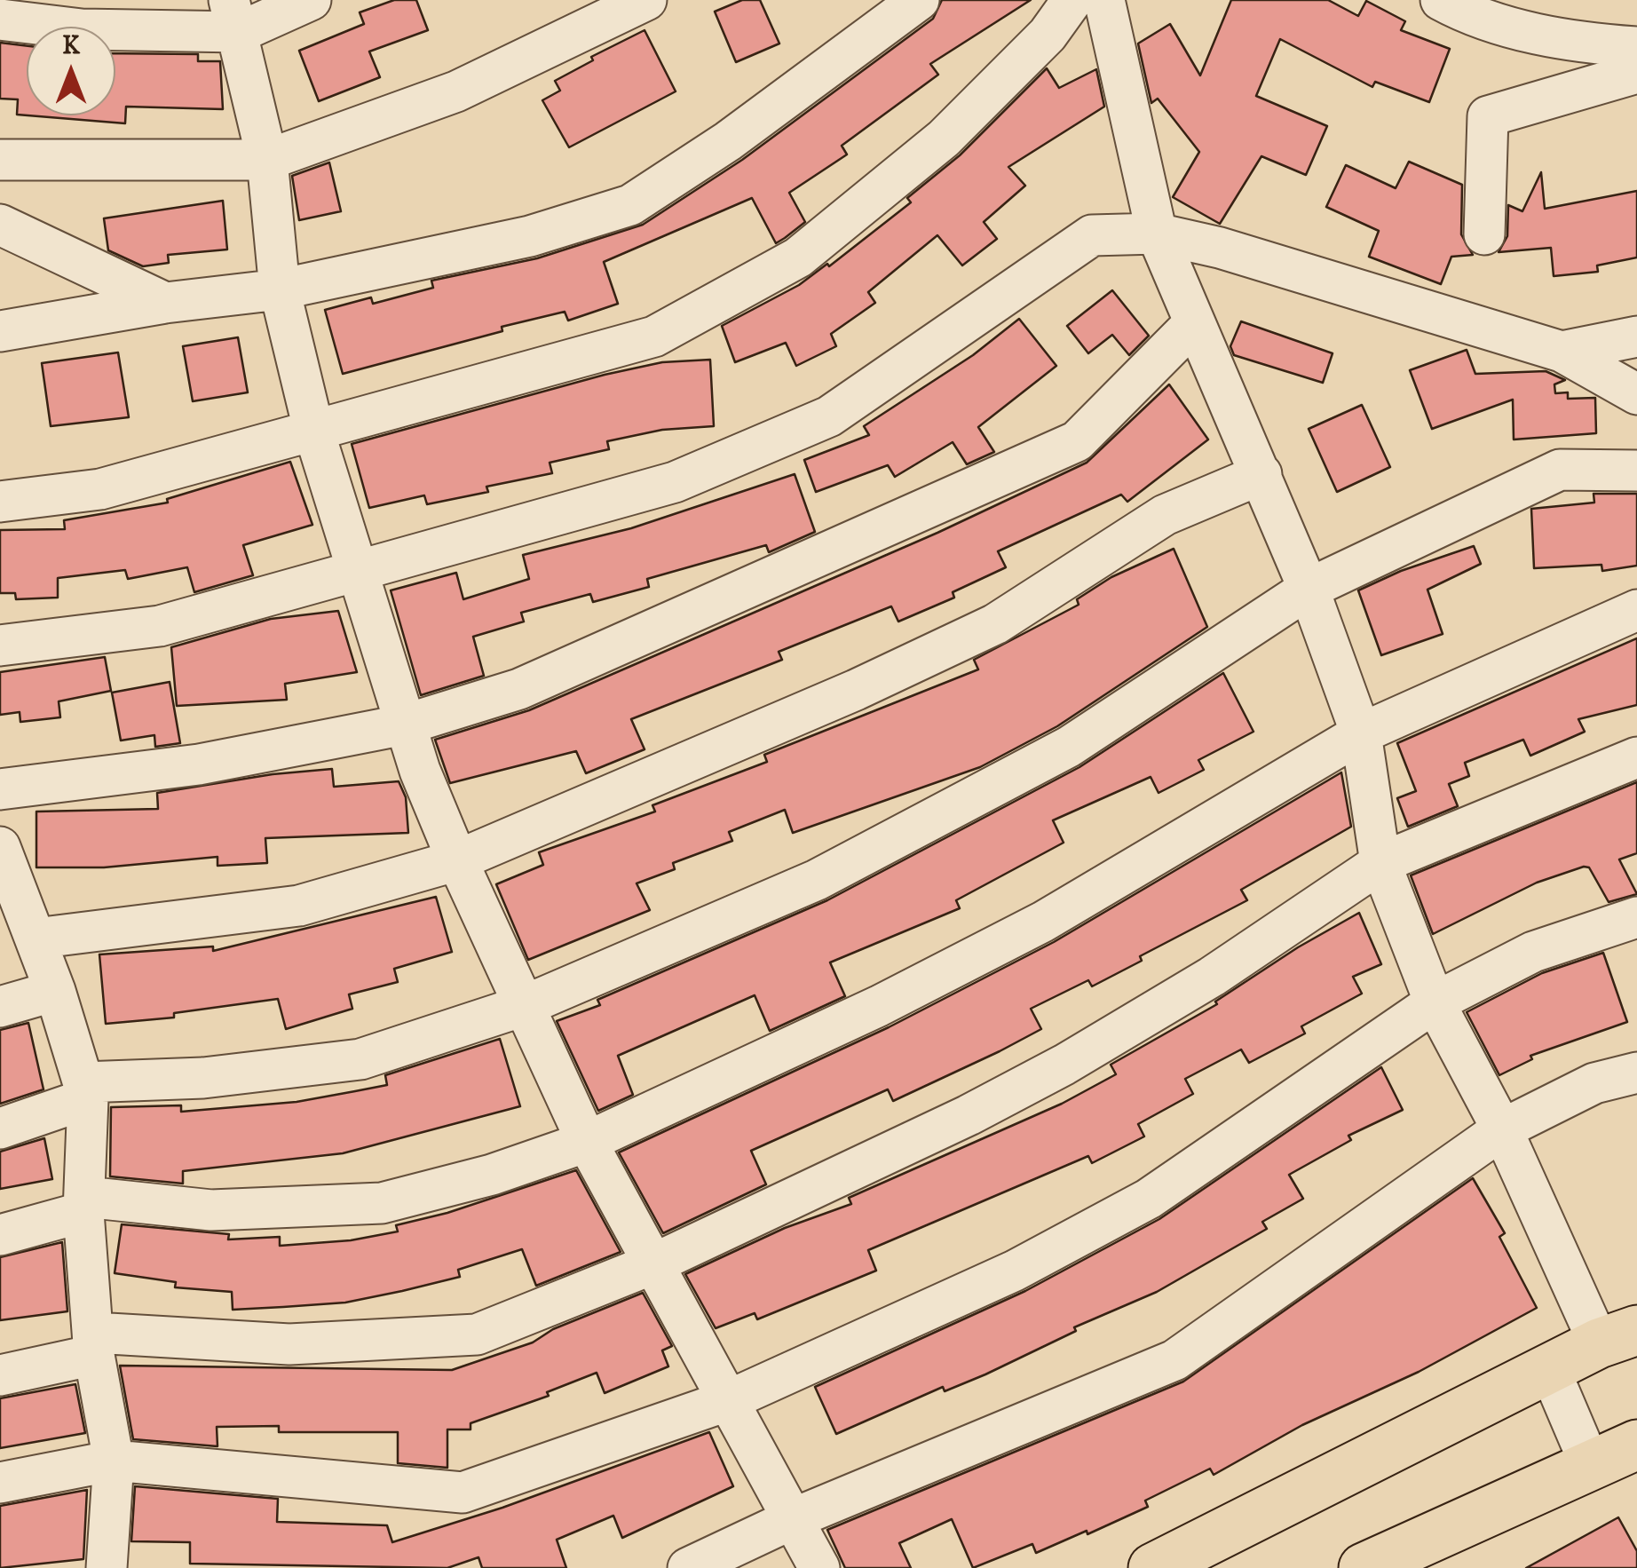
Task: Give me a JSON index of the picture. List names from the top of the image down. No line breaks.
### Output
{"north":"top"}
